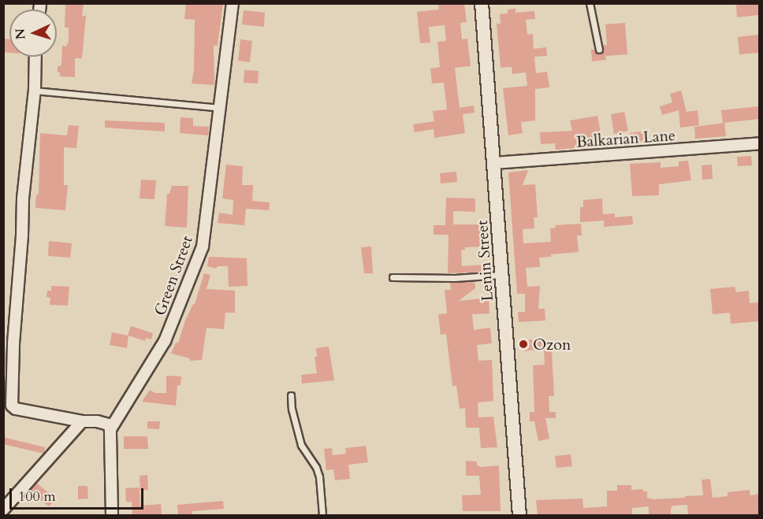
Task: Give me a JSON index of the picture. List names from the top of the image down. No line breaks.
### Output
{"streets":{"street":["Balkarian Lane","Lenin Street","Green Street"]},"crossings":[["Balkarian Lane","Lenin Street"]],"places":["Ozon"],"scale_bar":"100 m","north":"left"}
